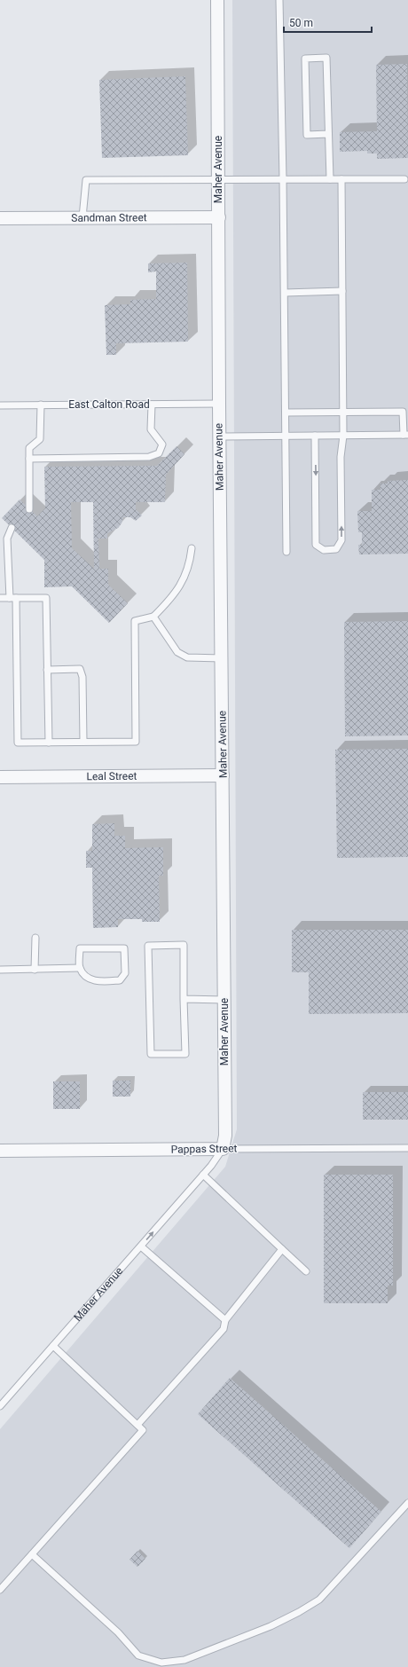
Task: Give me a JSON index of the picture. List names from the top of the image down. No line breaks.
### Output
{"streets":{"street":["Maher Avenue","Sandman Street","Leal Street","Pappas Street"],"lane":["East Calton Road"]},"crossings":[["Maher Avenue","Sandman Street"],["Maher Avenue","East Calton Road"],["Maher Avenue","Leal Street"],["Maher Avenue","Pappas Street"]],"scale_bar":"50 m"}
